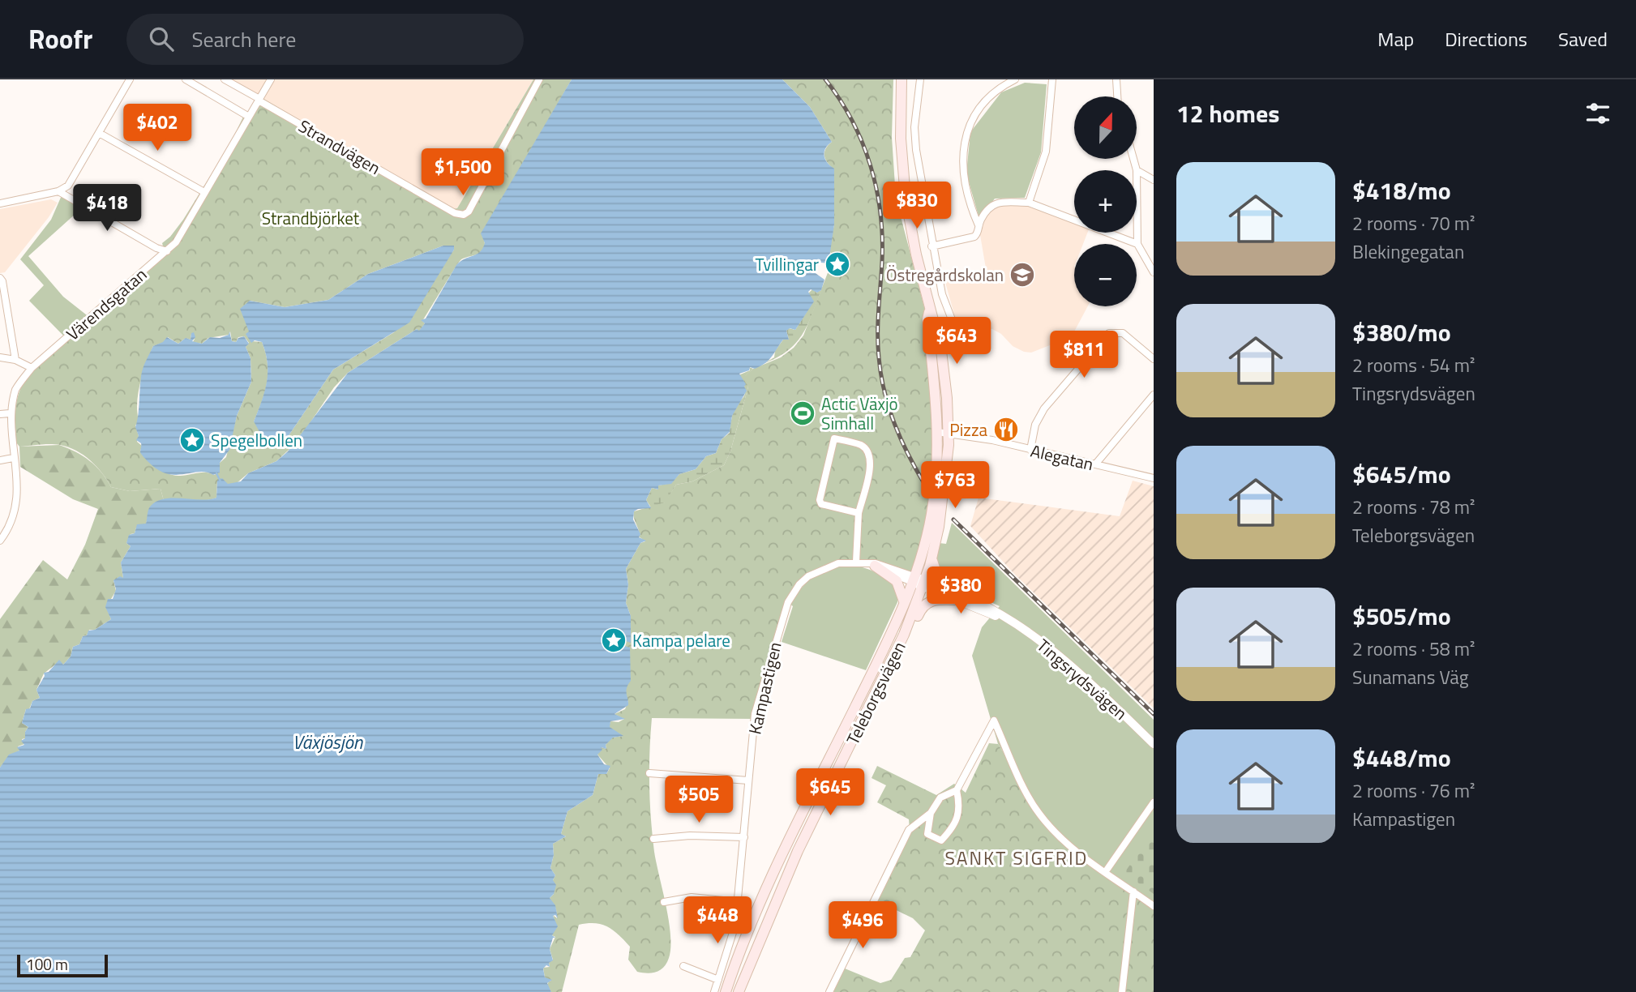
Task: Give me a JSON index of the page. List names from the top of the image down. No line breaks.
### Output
{"streets":{"main road":["Teleborgsvägen"],"street":["Strandvägen","Värendsgatan","Alegatan","Tingsrydsvägen","Kampastigen"]},"crossings":[["Strandvägen","Värendsgatan"],["Alegatan","Teleborgsvägen"],["Tingsrydsvägen","Kampastigen"],["Tingsrydsvägen","Teleborgsvägen"],["Kampastigen","Teleborgsvägen"]],"districts":["SANKT SIGFRID"],"water":["Växjösjön"],"parks":["Strandbjörket"],"places":{"place":["Tvillingar","Spegelbollen","Kampa pelare"],"school or university":["Östregårdskolan"],"sports":["Actic Växjö Simhall"],"restaurant":["Pizza"]},"scale_bar":"100 m","north":"top","page":{"header":"Roofr","search":"Search here","nav":["Map","Directions","Saved"],"heading":"12 homes","map_buttons":["+","−"],"price":["$402","$1,500","$830","$418","$643","$811","$763","$380","$645","$505","$448","$496"],"list":[{"name":"$418/mo","note":"2 rooms · 70 m² · Blekingegatan"},{"name":"$380/mo","note":"2 rooms · 54 m² · Tingsrydsvägen"},{"name":"$645/mo","note":"2 rooms · 78 m² · Teleborgsvägen"},{"name":"$505/mo","note":"2 rooms · 58 m² · Sunamans Väg"},{"name":"$448/mo","note":"2 rooms · 76 m² · Kampastigen"}],"scale":"100 m"}}
